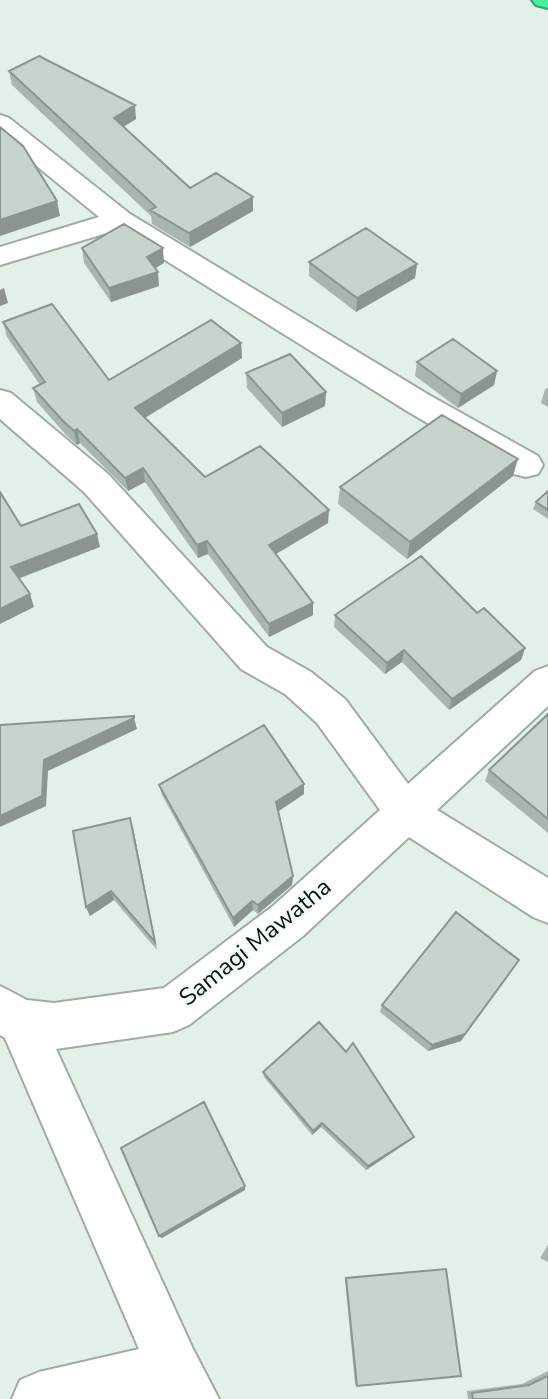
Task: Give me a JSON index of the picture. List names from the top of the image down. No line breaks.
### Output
{"streets":{"street":["Samagi Mawatha"]}}
